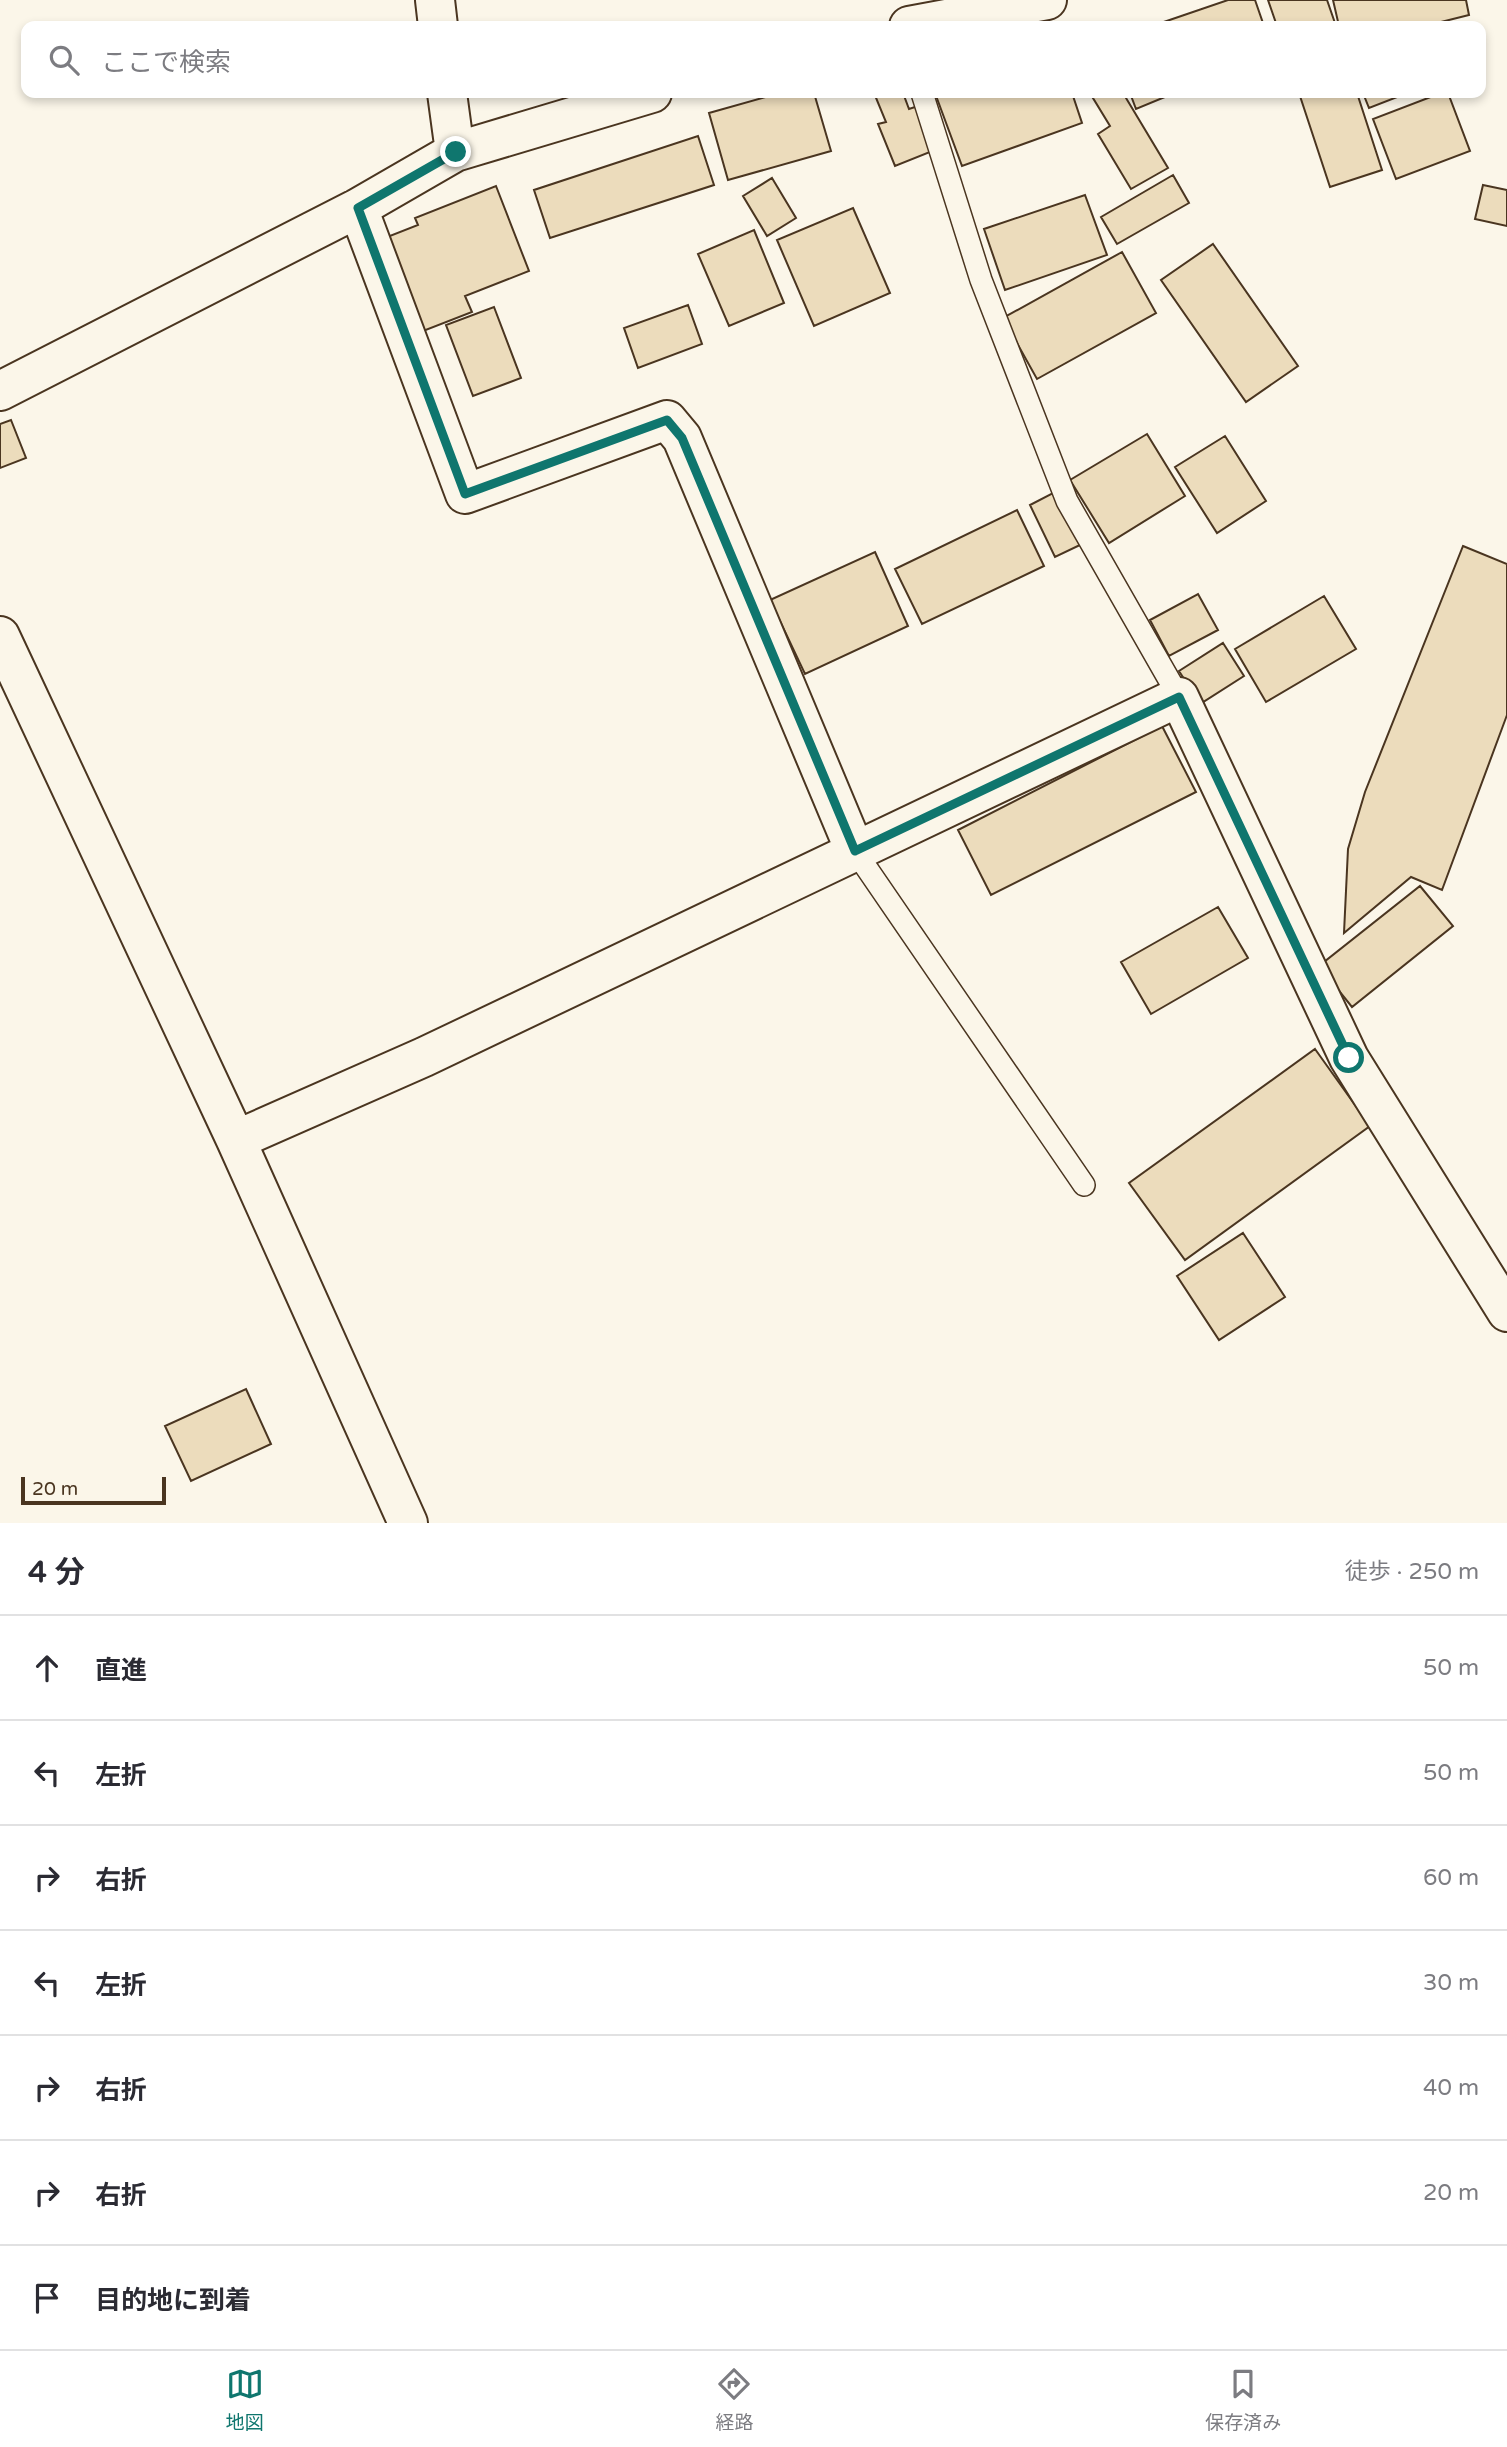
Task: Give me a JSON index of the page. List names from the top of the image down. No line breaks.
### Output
{"scale_bar":"20 m","page":{"search":"ここで検索","scale":"20 m","heading":["4 分","徒歩 · 250 m"],"list":[["直進","50 m"],["左折","50 m"],["右折","60 m"],["左折","30 m"],["右折","40 m"],["右折","20 m"],"目的地に到着"],"nav":["地図","経路","保存済み"]}}
